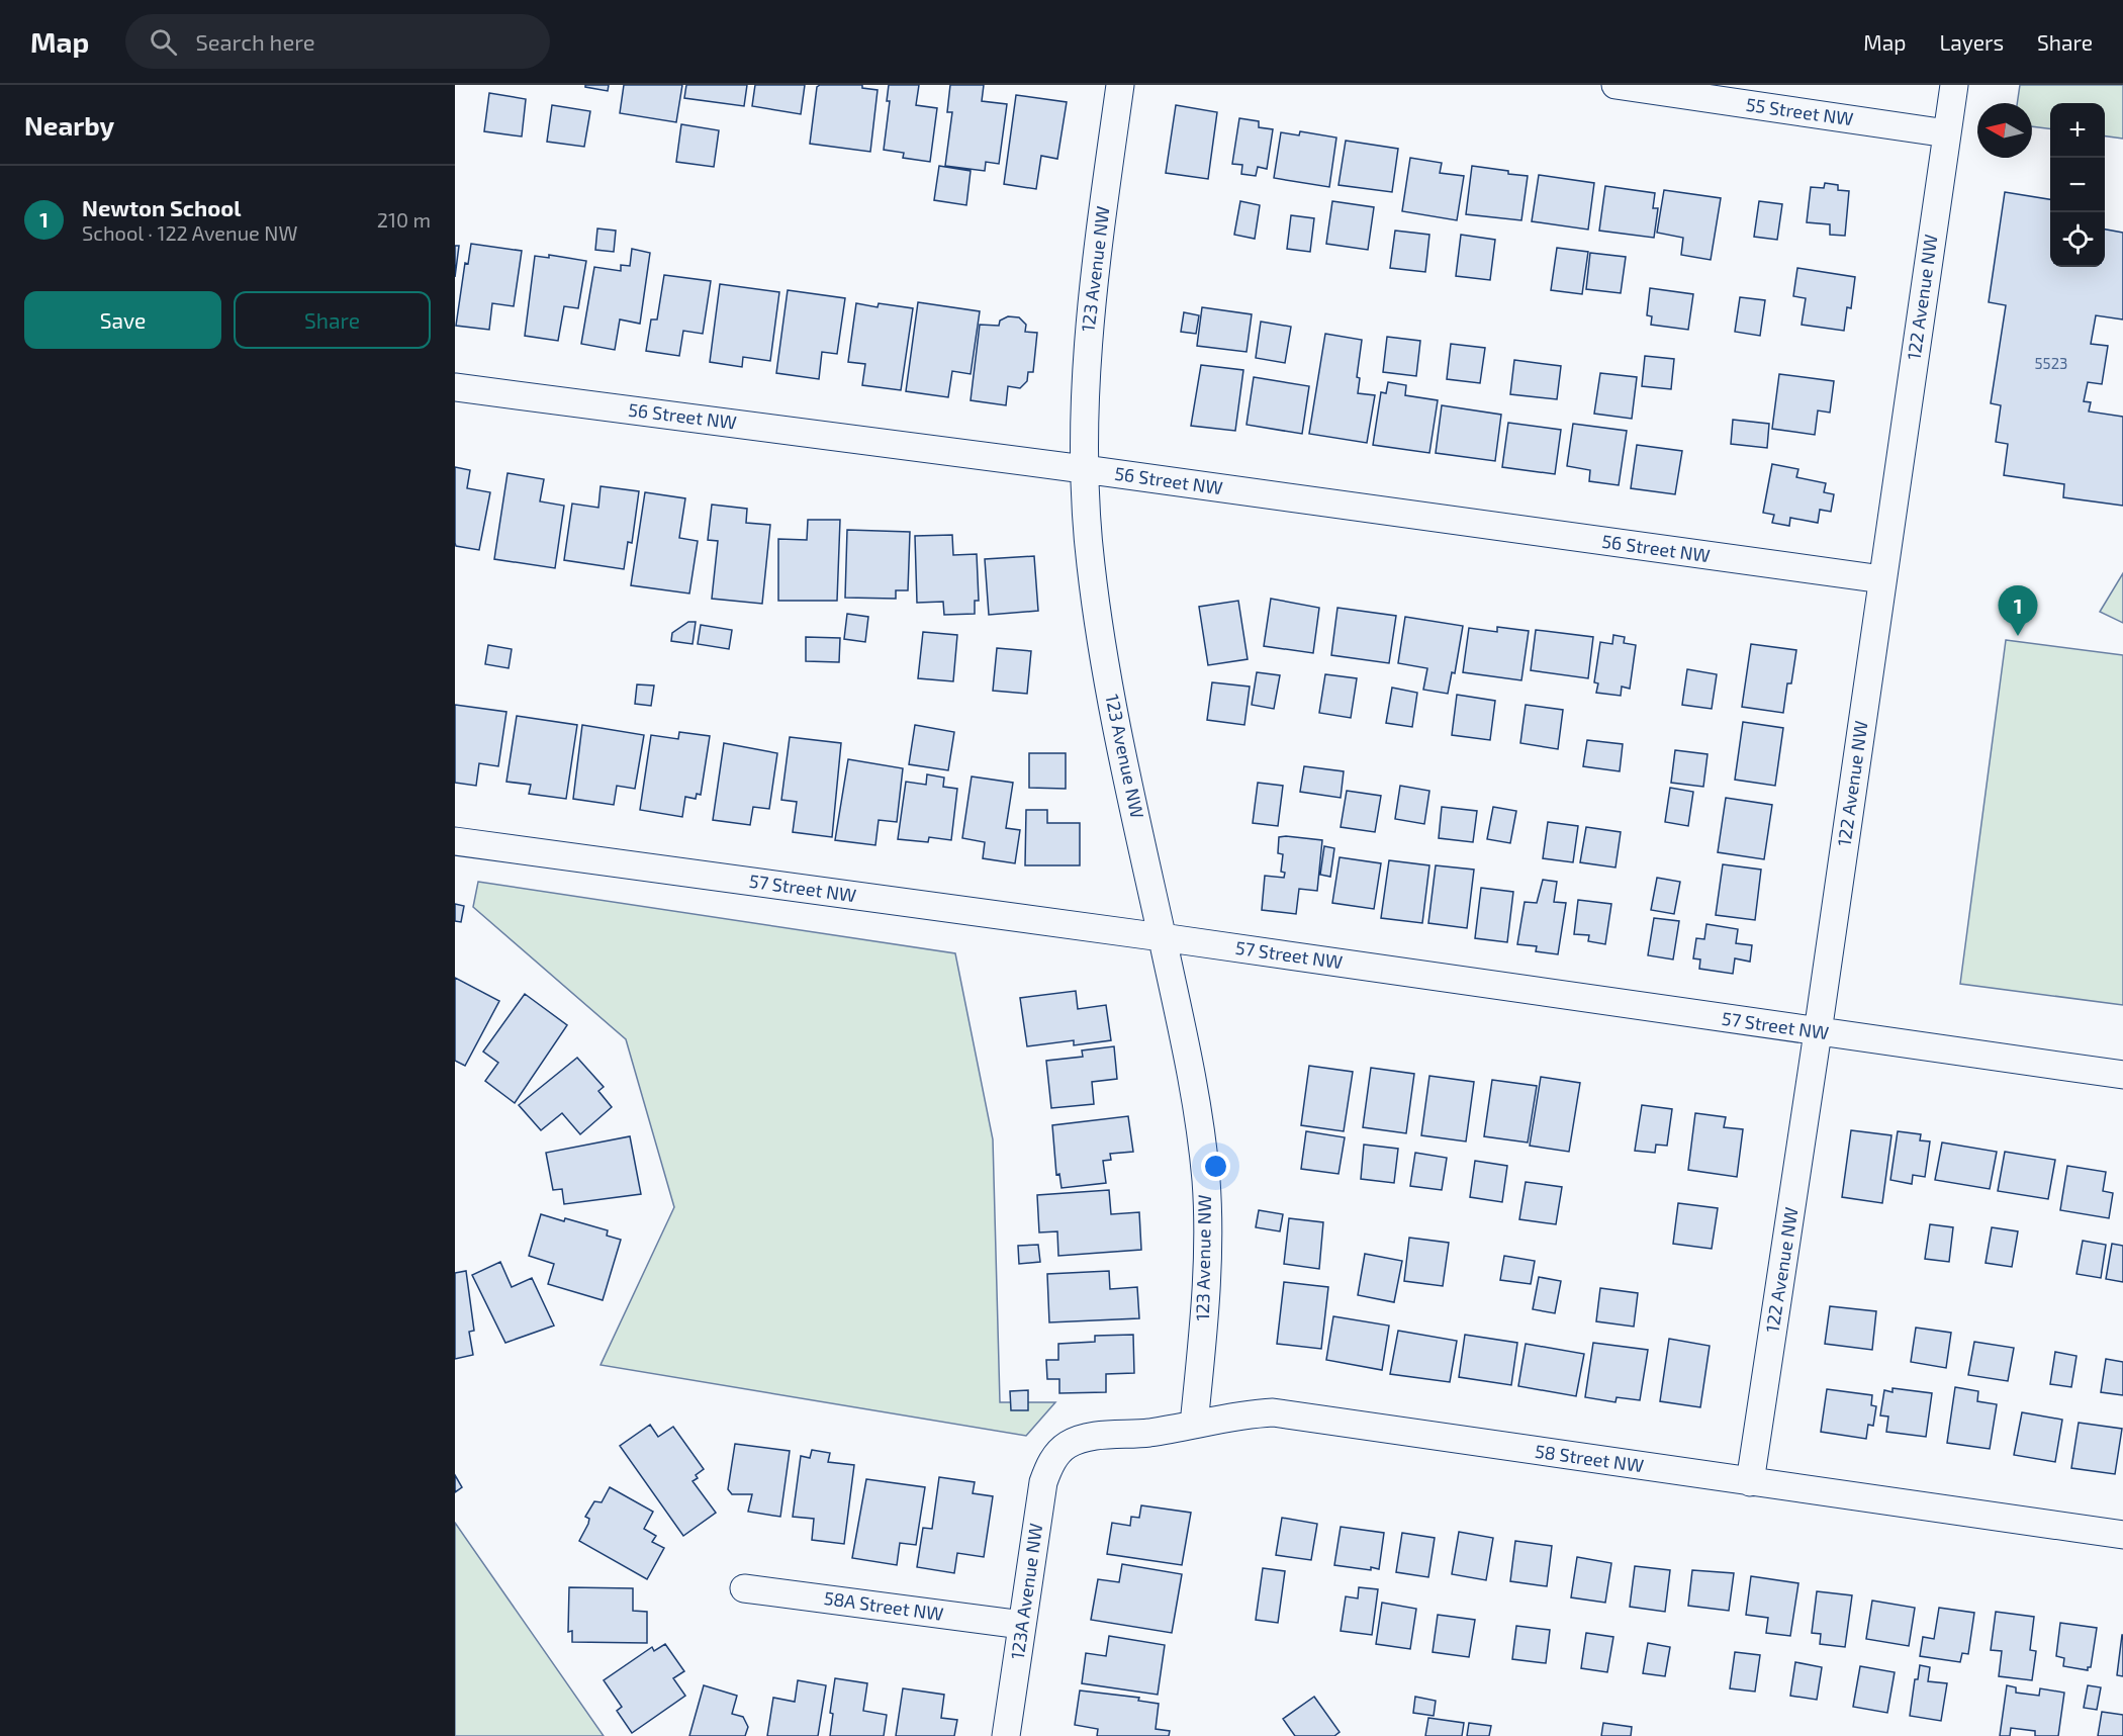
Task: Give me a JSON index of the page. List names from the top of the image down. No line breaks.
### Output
{"streets":{"street":["55 Street NW","123 Avenue NW","122 Avenue NW","56 Street NW","57 Street NW","58 Street NW","123A Avenue NW","58A Street NW"]},"crossings":[["55 Street NW","122 Avenue NW"],["123 Avenue NW","56 Street NW"],["123 Avenue NW","57 Street NW"],["123 Avenue NW","58 Street NW"],["122 Avenue NW","56 Street NW"],["122 Avenue NW","57 Street NW"],["122 Avenue NW","58 Street NW"],["58 Street NW","123A Avenue NW"],["123A Avenue NW","58A Street NW"]],"house_numbers":["5523"],"north":"left","page":{"header":"Map","search":"Search here","nav":["Map","Layers","Share"],"heading":"Nearby","map_buttons":["+","−"],"list":[{"mark":"1","name":"Newton School","note":"School · 122 Avenue NW","value":"210 m"}],"buttons":["Save","Share"],"pins":"1"}}
